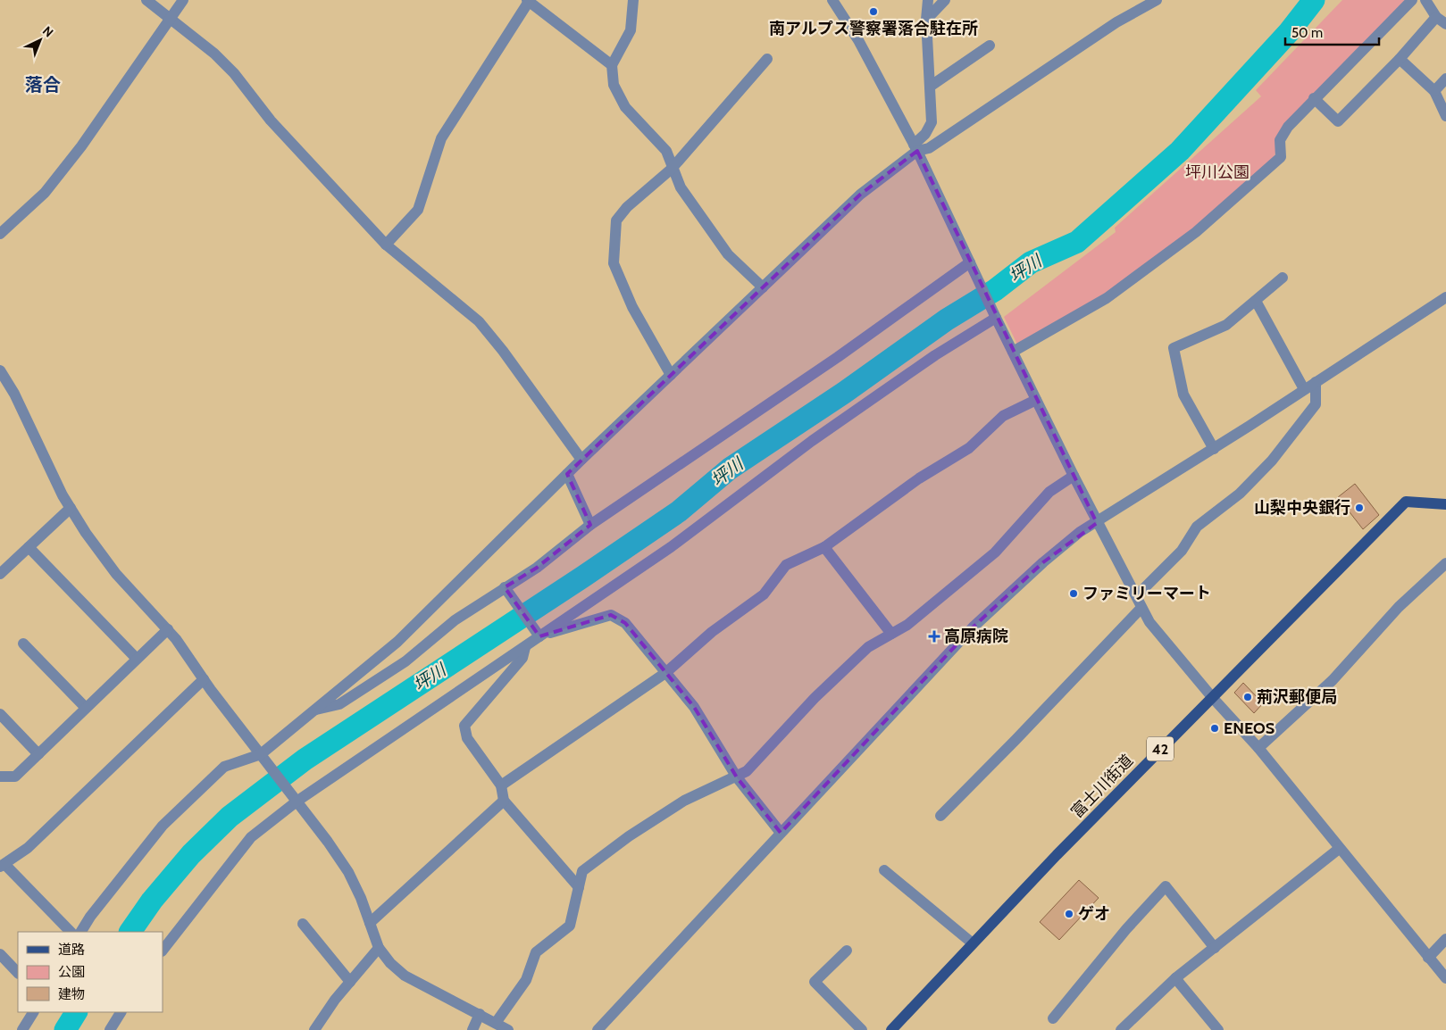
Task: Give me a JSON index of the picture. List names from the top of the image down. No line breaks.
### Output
{"streets":{"main road":["42","富士川街道"]},"districts":["落合"],"water":["坪川"],"parks":["坪川公園"],"places":{"other":["南アルプス警察署落合駐在所","山梨中央銀行","ファミリーマート","荊沢郵便局","ENEOS","ゲオ"],"health":["高原病院"]},"legend":["道路","公園","建物"],"scale_bar":"50 m","north":"top right"}
